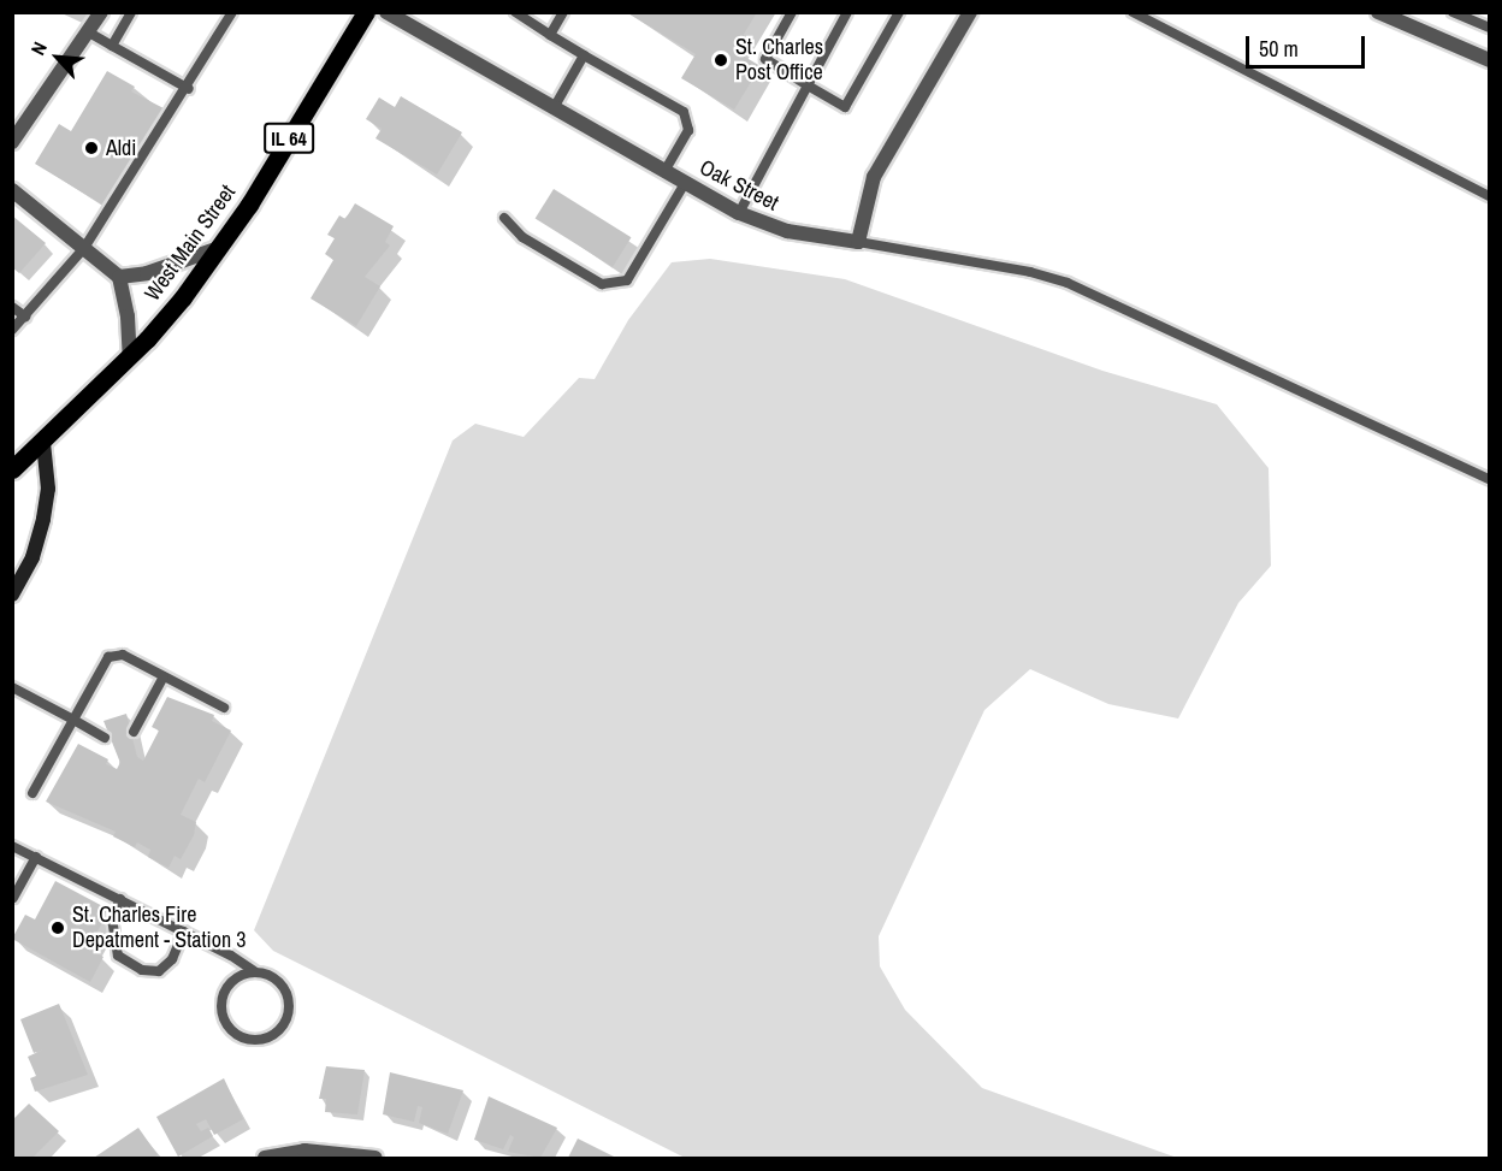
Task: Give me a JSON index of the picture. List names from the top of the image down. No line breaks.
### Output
{"streets":{"main road":["IL 64","West Main Street"],"street":["Oak Street"]},"places":["St. Charles Post Office","Aldi","St. Charles Fire Depatment - Station 3"],"scale_bar":"50 m","north":"top left"}
